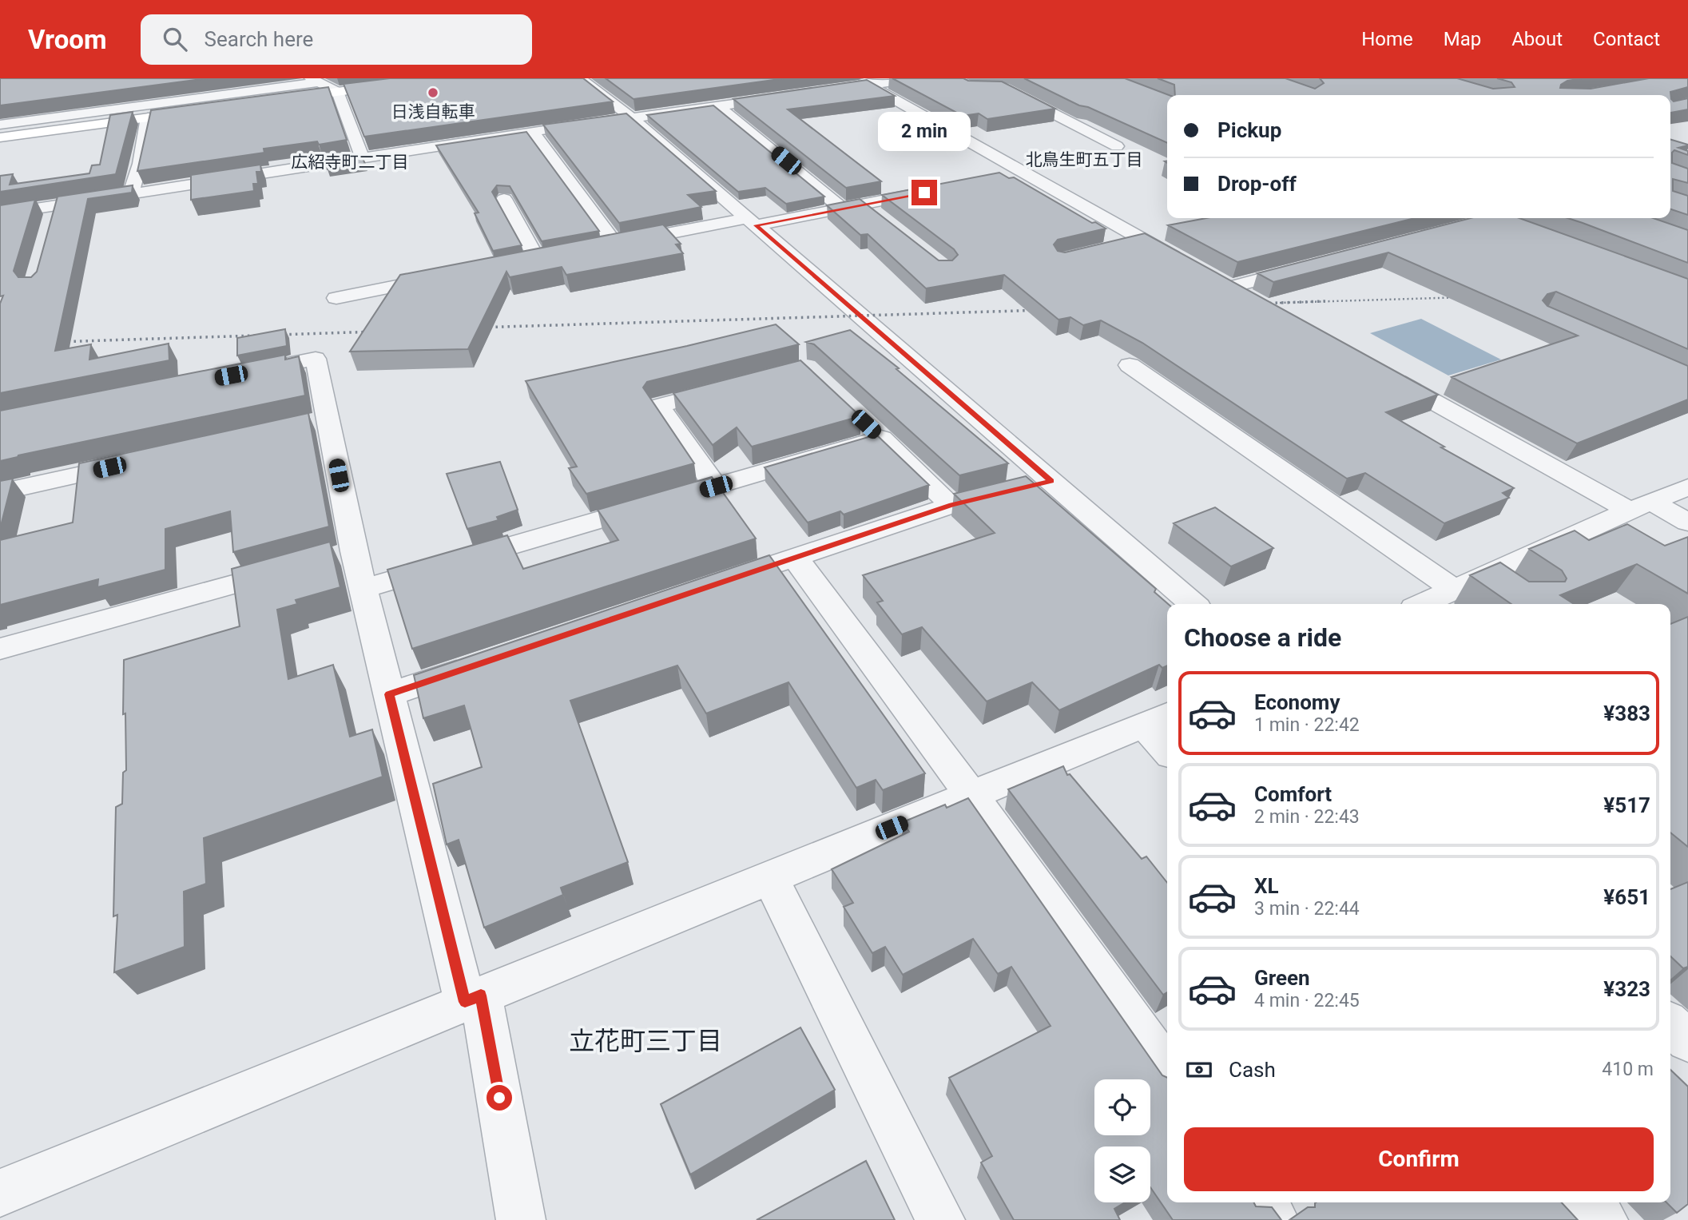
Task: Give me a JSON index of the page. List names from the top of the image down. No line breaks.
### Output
{"districts":["北鳥生町五丁目","広紹寺町二丁目","立花町三丁目"],"places":["日浅自転車"],"page":{"header":"Vroom","search":"Search here","nav":["Home","Map","About","Contact"],"banner":["Pickup","Drop-off"],"bubble":"2 min","heading":"Choose a ride","list":[{"name":"Economy","note":"1 min · 22:42","value":"¥383"},{"name":"Comfort","note":"2 min · 22:43","value":"¥517"},{"name":"XL","note":"3 min · 22:44","value":"¥651"},{"name":"Green","note":"4 min · 22:45","value":"¥323"}],"pay":["Cash","410 m"],"buttons":"Confirm"}}
